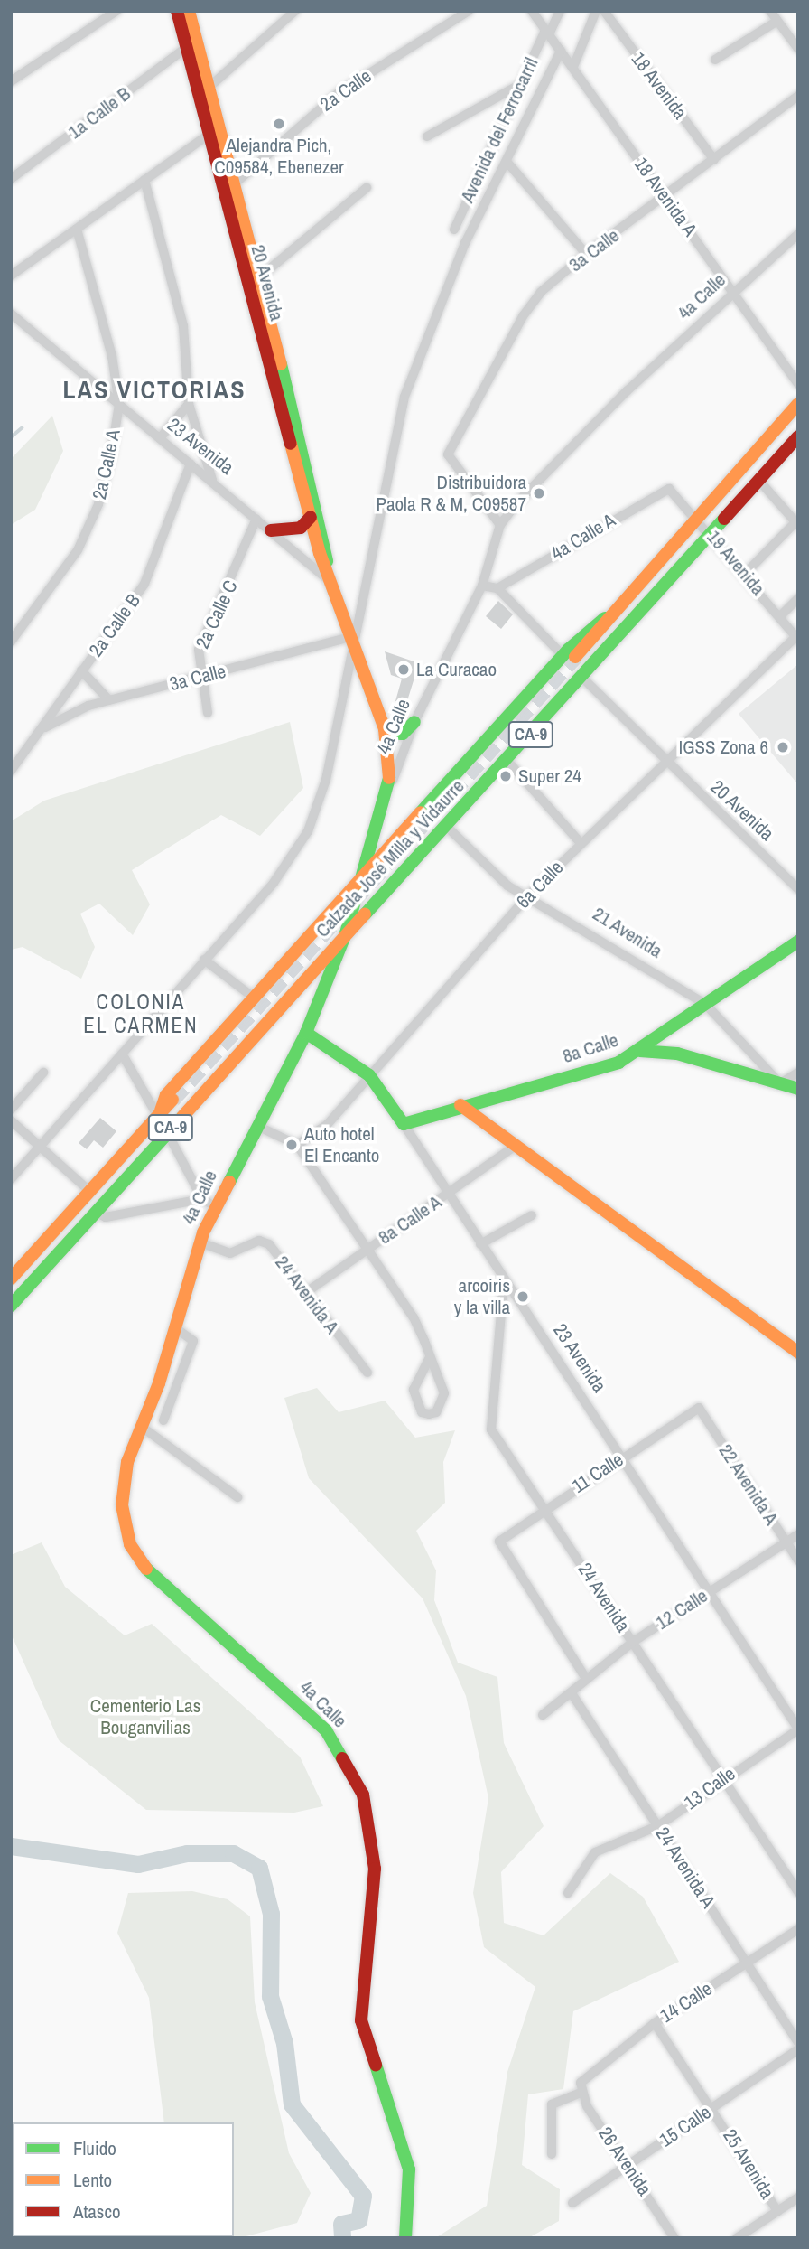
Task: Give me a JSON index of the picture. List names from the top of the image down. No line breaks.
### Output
{"streets":{"main road":["20 Avenida","4a Calle","23 Avenida","CA-9","Calzada José Milla y Vidaurre","8a Calle"],"street":["18 Avenida","2a Calle","1a Calle B","Avenida del Ferrocarril","18 Avenida A","3a Calle","2a Calle A","4a Calle A","19 Avenida","2a Calle C","2a Calle B","6a Calle","21 Avenida","8a Calle A","24 Avenida A","11 Calle","22 Avenida A","24 Avenida","12 Calle","13 Calle","14 Calle","15 Calle","26 Avenida","25 Avenida"]},"crossings":[["18 Avenida","3a Calle"],["2a Calle","20 Avenida"],["1a Calle B","20 Avenida"],["Avenida del Ferrocarril","18 Avenida A"],["Avenida del Ferrocarril","3a Calle"],["Avenida del Ferrocarril","20 Avenida"],["18 Avenida A","3a Calle"],["18 Avenida A","4a Calle"],["3a Calle","20 Avenida"],["3a Calle","4a Calle"],["3a Calle","2a Calle C"],["3a Calle","2a Calle B"],["20 Avenida","4a Calle"],["20 Avenida","23 Avenida"],["20 Avenida","Calzada José Milla y Vidaurre"],["20 Avenida","6a Calle"],["4a Calle","23 Avenida"],["4a Calle","Calzada José Milla y Vidaurre"],["4a Calle","24 Avenida A"],["23 Avenida","2a Calle A"],["23 Avenida","2a Calle C"],["23 Avenida","2a Calle B"],["23 Avenida","6a Calle"],["23 Avenida","8a Calle"],["23 Avenida","8a Calle A"],["23 Avenida","11 Calle"],["23 Avenida","24 Avenida"],["23 Avenida","12 Calle"],["23 Avenida","13 Calle"],["4a Calle A","19 Avenida"],["19 Avenida","Calzada José Milla y Vidaurre"],["19 Avenida","6a Calle"],["Calzada José Milla y Vidaurre","21 Avenida"],["6a Calle","21 Avenida"],["21 Avenida","8a Calle"],["8a Calle A","24 Avenida A"],["24 Avenida A","12 Calle"],["24 Avenida A","13 Calle"],["24 Avenida A","14 Calle"],["11 Calle","22 Avenida A"],["11 Calle","24 Avenida"],["11 Calle","12 Calle"],["22 Avenida A","12 Calle"],["24 Avenida","12 Calle"],["24 Avenida","13 Calle"],["14 Calle","26 Avenida"],["14 Calle","25 Avenida"],["15 Calle","26 Avenida"],["15 Calle","25 Avenida"]],"districts":["LAS VICTORIAS","COLONIA EL CARMEN"],"parks":["Cementerio Las Bouganvilias"],"places":["Alejandra Pich, C09584, Ebenezer","Distribuidora Paola R & M, C09587","La Curacao","IGSS Zona 6","Super 24","Auto hotel El Encanto","arcoiris y la villa"],"legend":["Fluido","Lento","Atasco"]}
